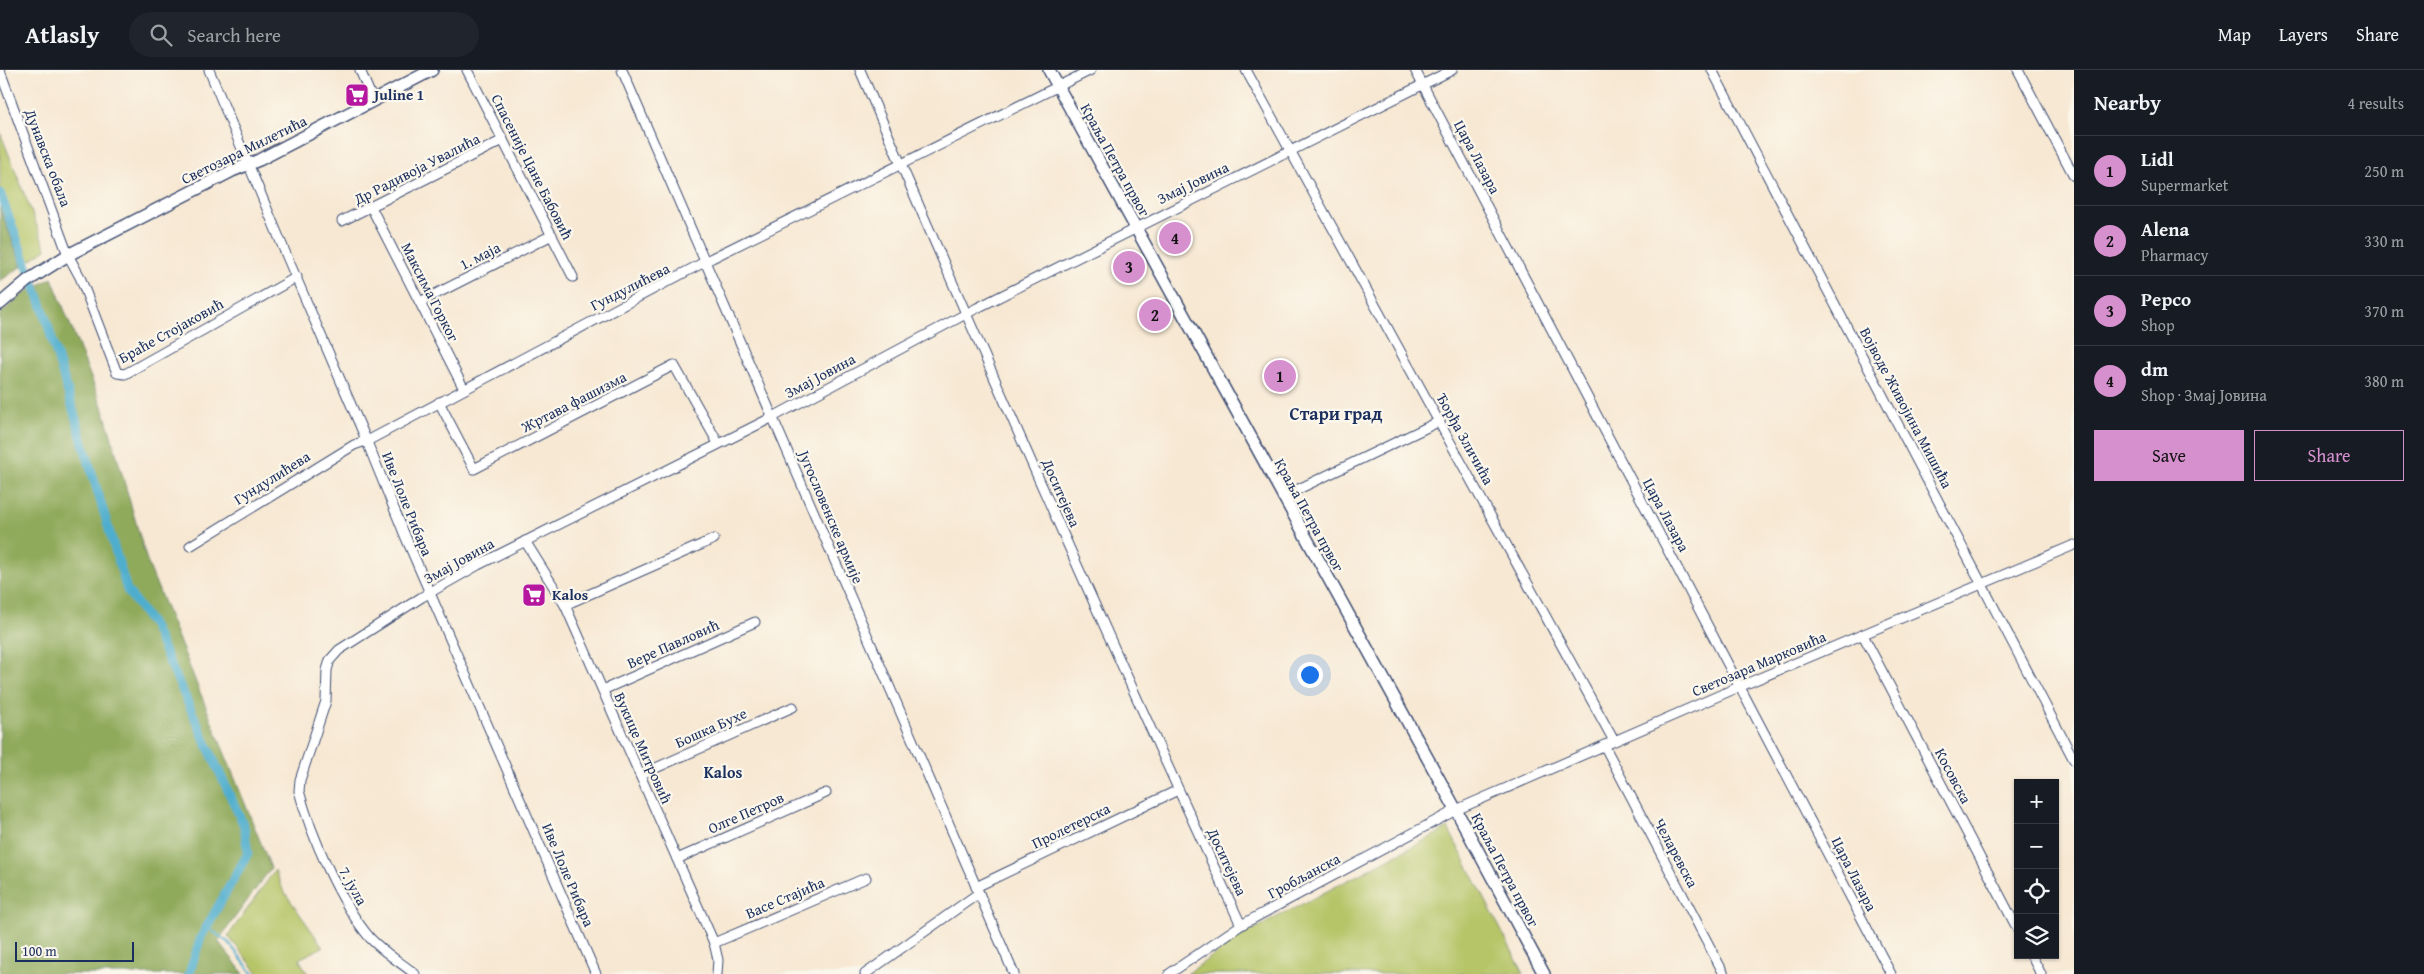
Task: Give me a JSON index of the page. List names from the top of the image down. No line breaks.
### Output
{"streets":{"main road":["Светозара Милетића","Краља Петра првог"],"street":["Цара Лазара","Дунавска обала","Спасеније Цане Бабовић","Др Радивоја Увалића","Змај Јовина","1. маја","Гундулићева","Максима Горког","Браће Стојаковић","Жртава фашизма","Војводе Живојина Мишића","Ђорђа Зличића","Доситејева","Иве Лоле Рибара","Југословенске армије","Вере Павловић","Светозара Марковића","Бошка Бухе","Вукице Митровић","Косовска","Олге Петров","Пролетерска","Челаревска","Гробљанска","7. јула","Васе Стајића"]},"crossings":[["Светозара Милетића","Дунавска обала"],["Светозара Милетића","Браће Стојаковић"],["Светозара Милетића","Иве Лоле Рибара"],["Цара Лазара","Змај Јовина"],["Цара Лазара","Светозара Марковића"],["Дунавска обала","Браће Стојаковић"],["Краља Петра првог","Змај Јовина"],["Краља Петра првог","Гундулићева"],["Краља Петра првог","Светозара Марковића"],["Краља Петра првог","Гробљанска"],["Спасеније Цане Бабовић","Др Радивоја Увалића"],["Спасеније Цане Бабовић","1. маја"],["Др Радивоја Увалића","Максима Горког"],["Змај Јовина","Жртава фашизма"],["Змај Јовина","Ђорђа Зличића"],["Змај Јовина","Доситејева"],["Змај Јовина","Иве Лоле Рибара"],["Змај Јовина","Југословенске армије"],["Змај Јовина","Вукице Митровић"],["Змај Јовина","7. јула"],["1. маја","Максима Горког"],["Гундулићева","Максима Горког"],["Гундулићева","Жртава фашизма"],["Гундулићева","Доситејева"],["Гундулићева","Иве Лоле Рибара"],["Гундулићева","Југословенске армије"],["Браће Стојаковић","Иве Лоле Рибара"],["Војводе Живојина Мишића","Светозара Марковића"],["Ђорђа Зличића","Светозара Марковића"],["Доситејева","Пролетерска"],["Доситејева","Гробљанска"],["Југословенске армије","Пролетерска"],["Вере Павловић","Вукице Митровић"],["Светозара Марковића","Косовска"],["Светозара Марковића","Челаревска"],["Светозара Марковића","Гробљанска"],["Бошка Бухе","Вукице Митровић"],["Вукице Митровић","Олге Петров"],["Вукице Митровић","Васе Стајића"]],"districts":["Стари град","Kalos"],"places":{"supermarket":["Juline 1","Kalos"]},"scale_bar":"100 m","page":{"header":"Atlasly","search":"Search here","nav":["Map","Layers","Share"],"heading":["Nearby","4 results"],"list":[{"mark":"1","name":"Lidl","note":"Supermarket","value":"250 m"},{"mark":"2","name":"Alena","note":"Pharmacy","value":"330 m"},{"mark":"3","name":"Pepco","note":"Shop","value":"370 m"},{"mark":"4","name":"dm","note":"Shop · Змај Јовина","value":"380 m"}],"pins":["4","3","2","1"],"buttons":["Save","Share"],"map_buttons":["+","−"],"scale":"100 m"}}
